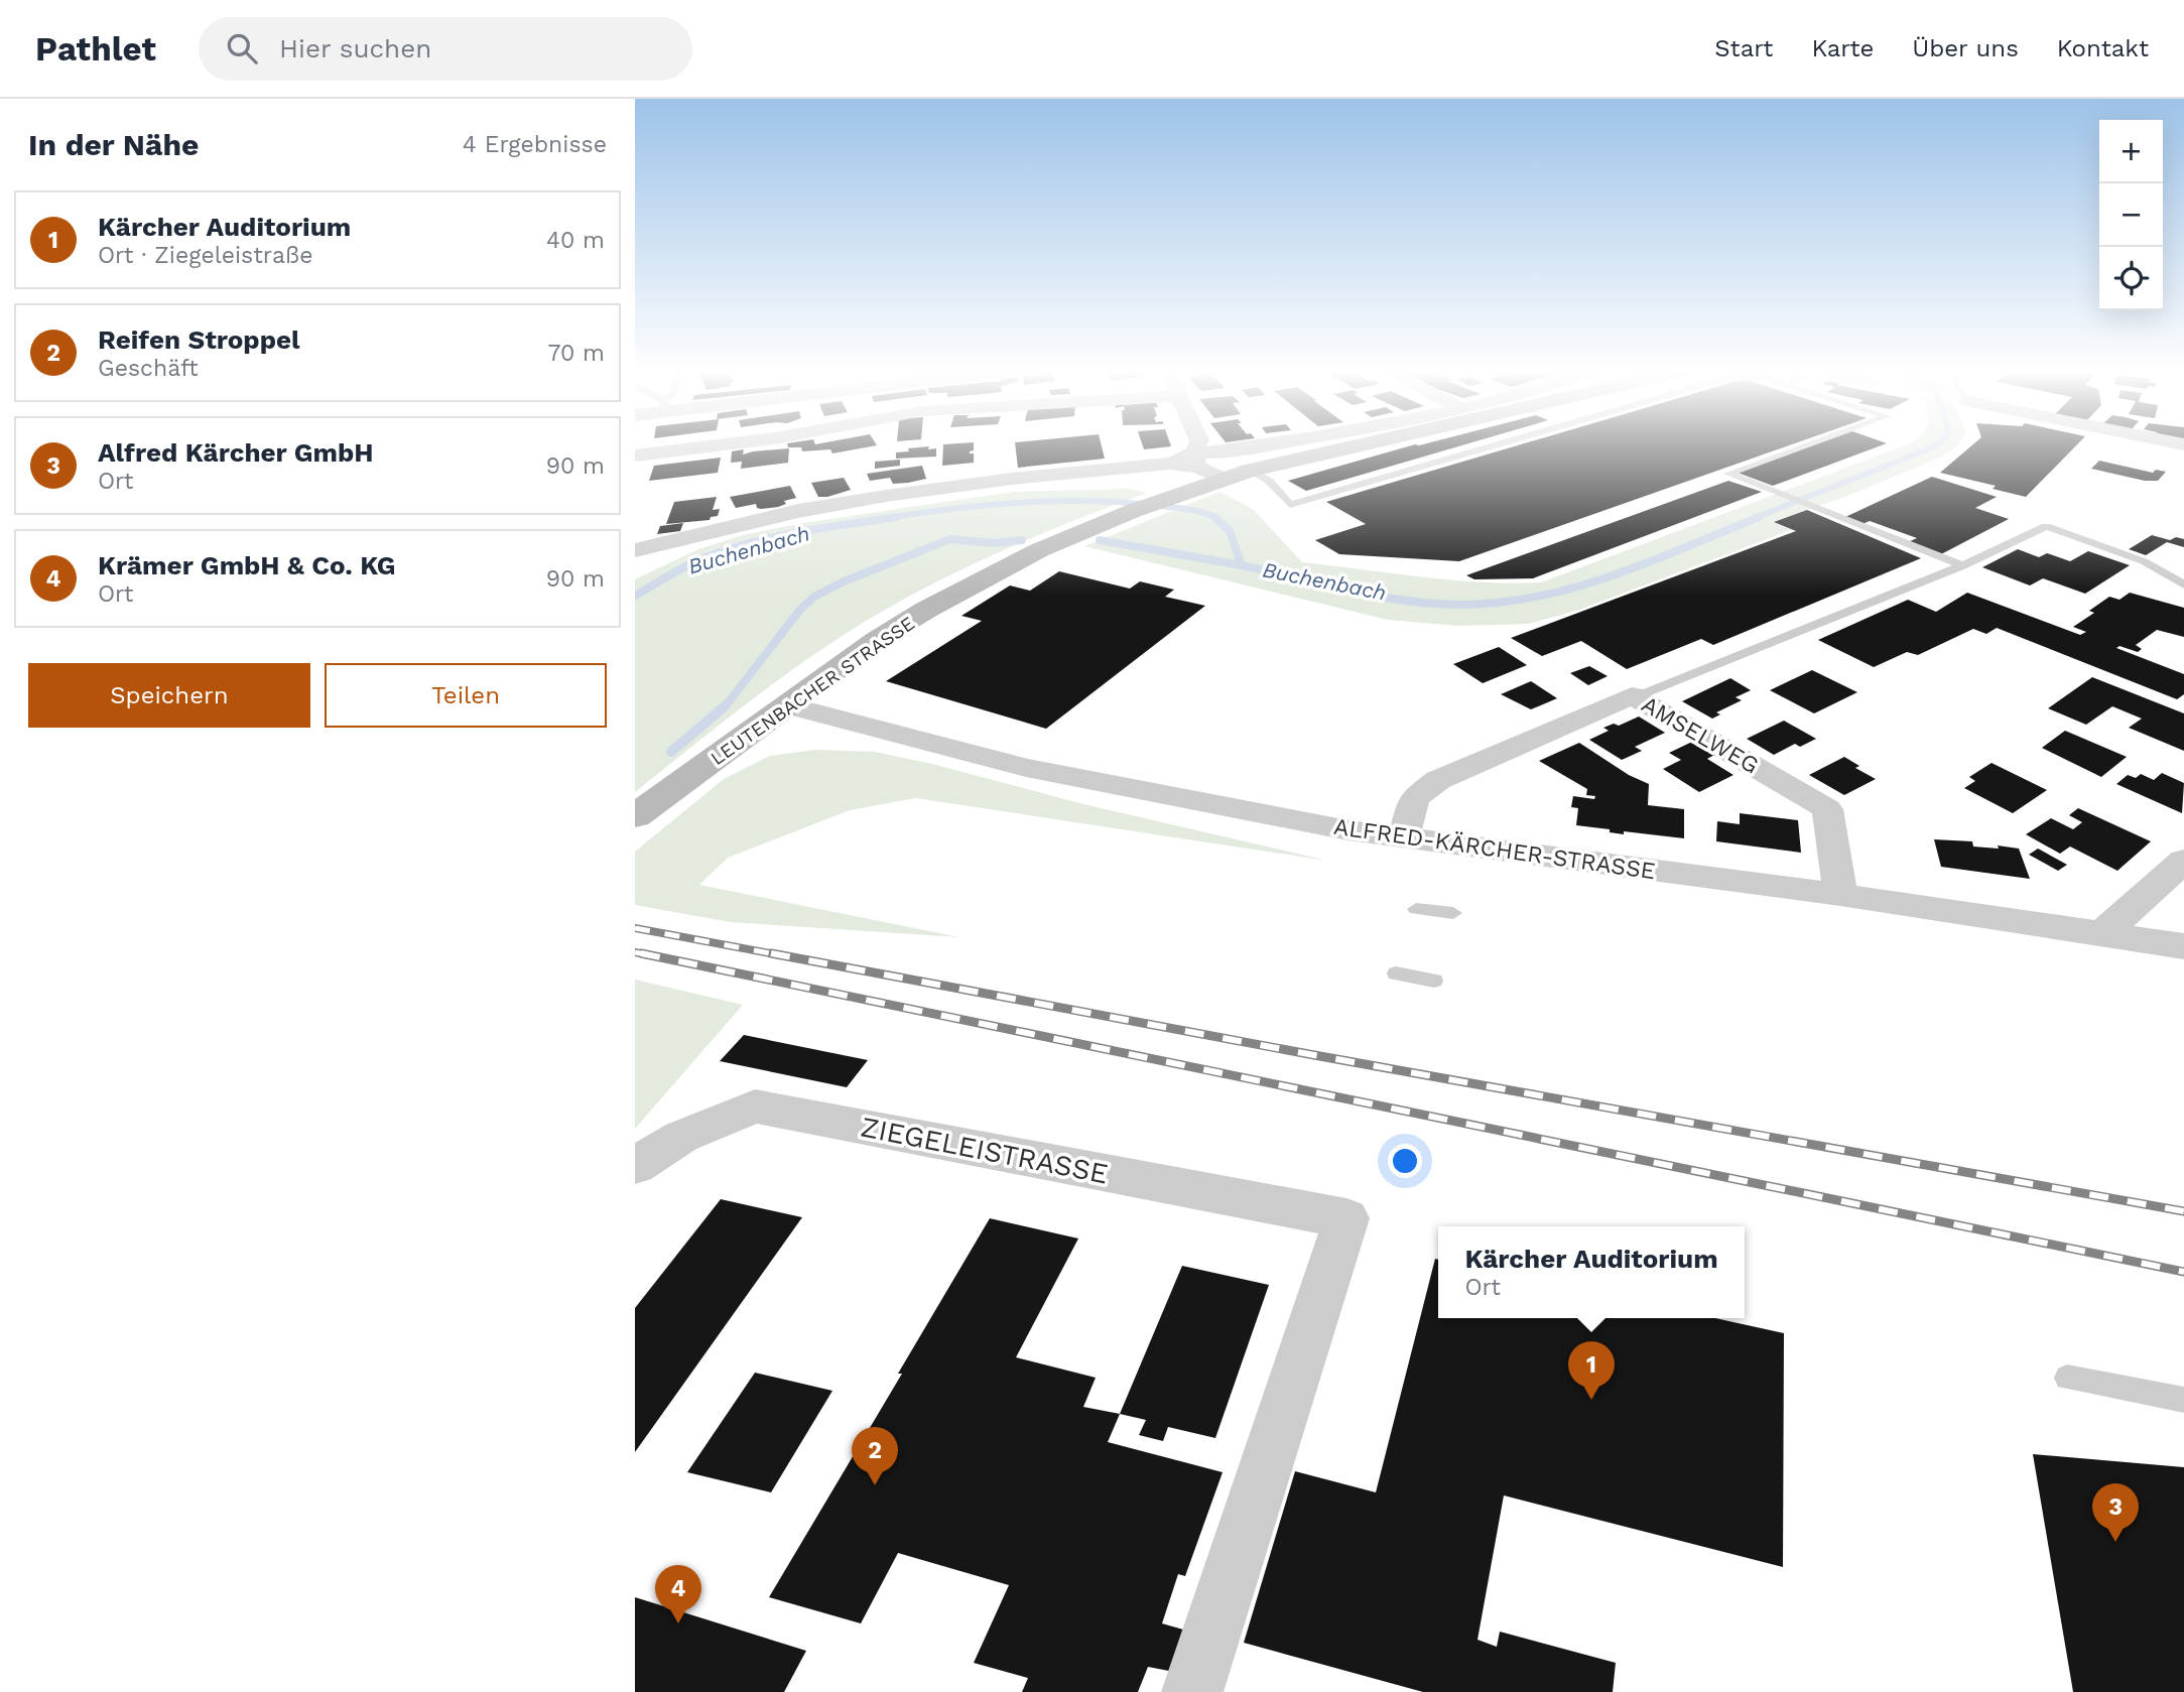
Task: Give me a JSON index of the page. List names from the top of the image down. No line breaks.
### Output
{"streets":{"street":["LEUTENBACHER STRASSE","AMSELWEG","ALFRED-KÄRCHER-STRASSE","ZIEGELEISTRASSE"]},"crossings":[["LEUTENBACHER STRASSE","ALFRED-KÄRCHER-STRASSE"],["AMSELWEG","ALFRED-KÄRCHER-STRASSE"]],"water":["Buchenbach"],"page":{"header":"Pathlet","search":"Hier suchen","nav":["Start","Karte","Über uns","Kontakt"],"heading":["In der Nähe","4 Ergebnisse"],"map_buttons":["+","−"],"list":[{"mark":"1","name":"Kärcher Auditorium","note":"Ort · Ziegeleistraße","value":"40 m"},{"mark":"2","name":"Reifen Stroppel","note":"Geschäft","value":"70 m"},{"mark":"3","name":"Alfred Kärcher GmbH","note":"Ort","value":"90 m"},{"mark":"4","name":"Krämer GmbH & Co. KG","note":"Ort","value":"90 m"}],"buttons":["Speichern","Teilen"],"popup":["Kärcher Auditorium","Ort"],"pins":["1","2","3","4"]}}
